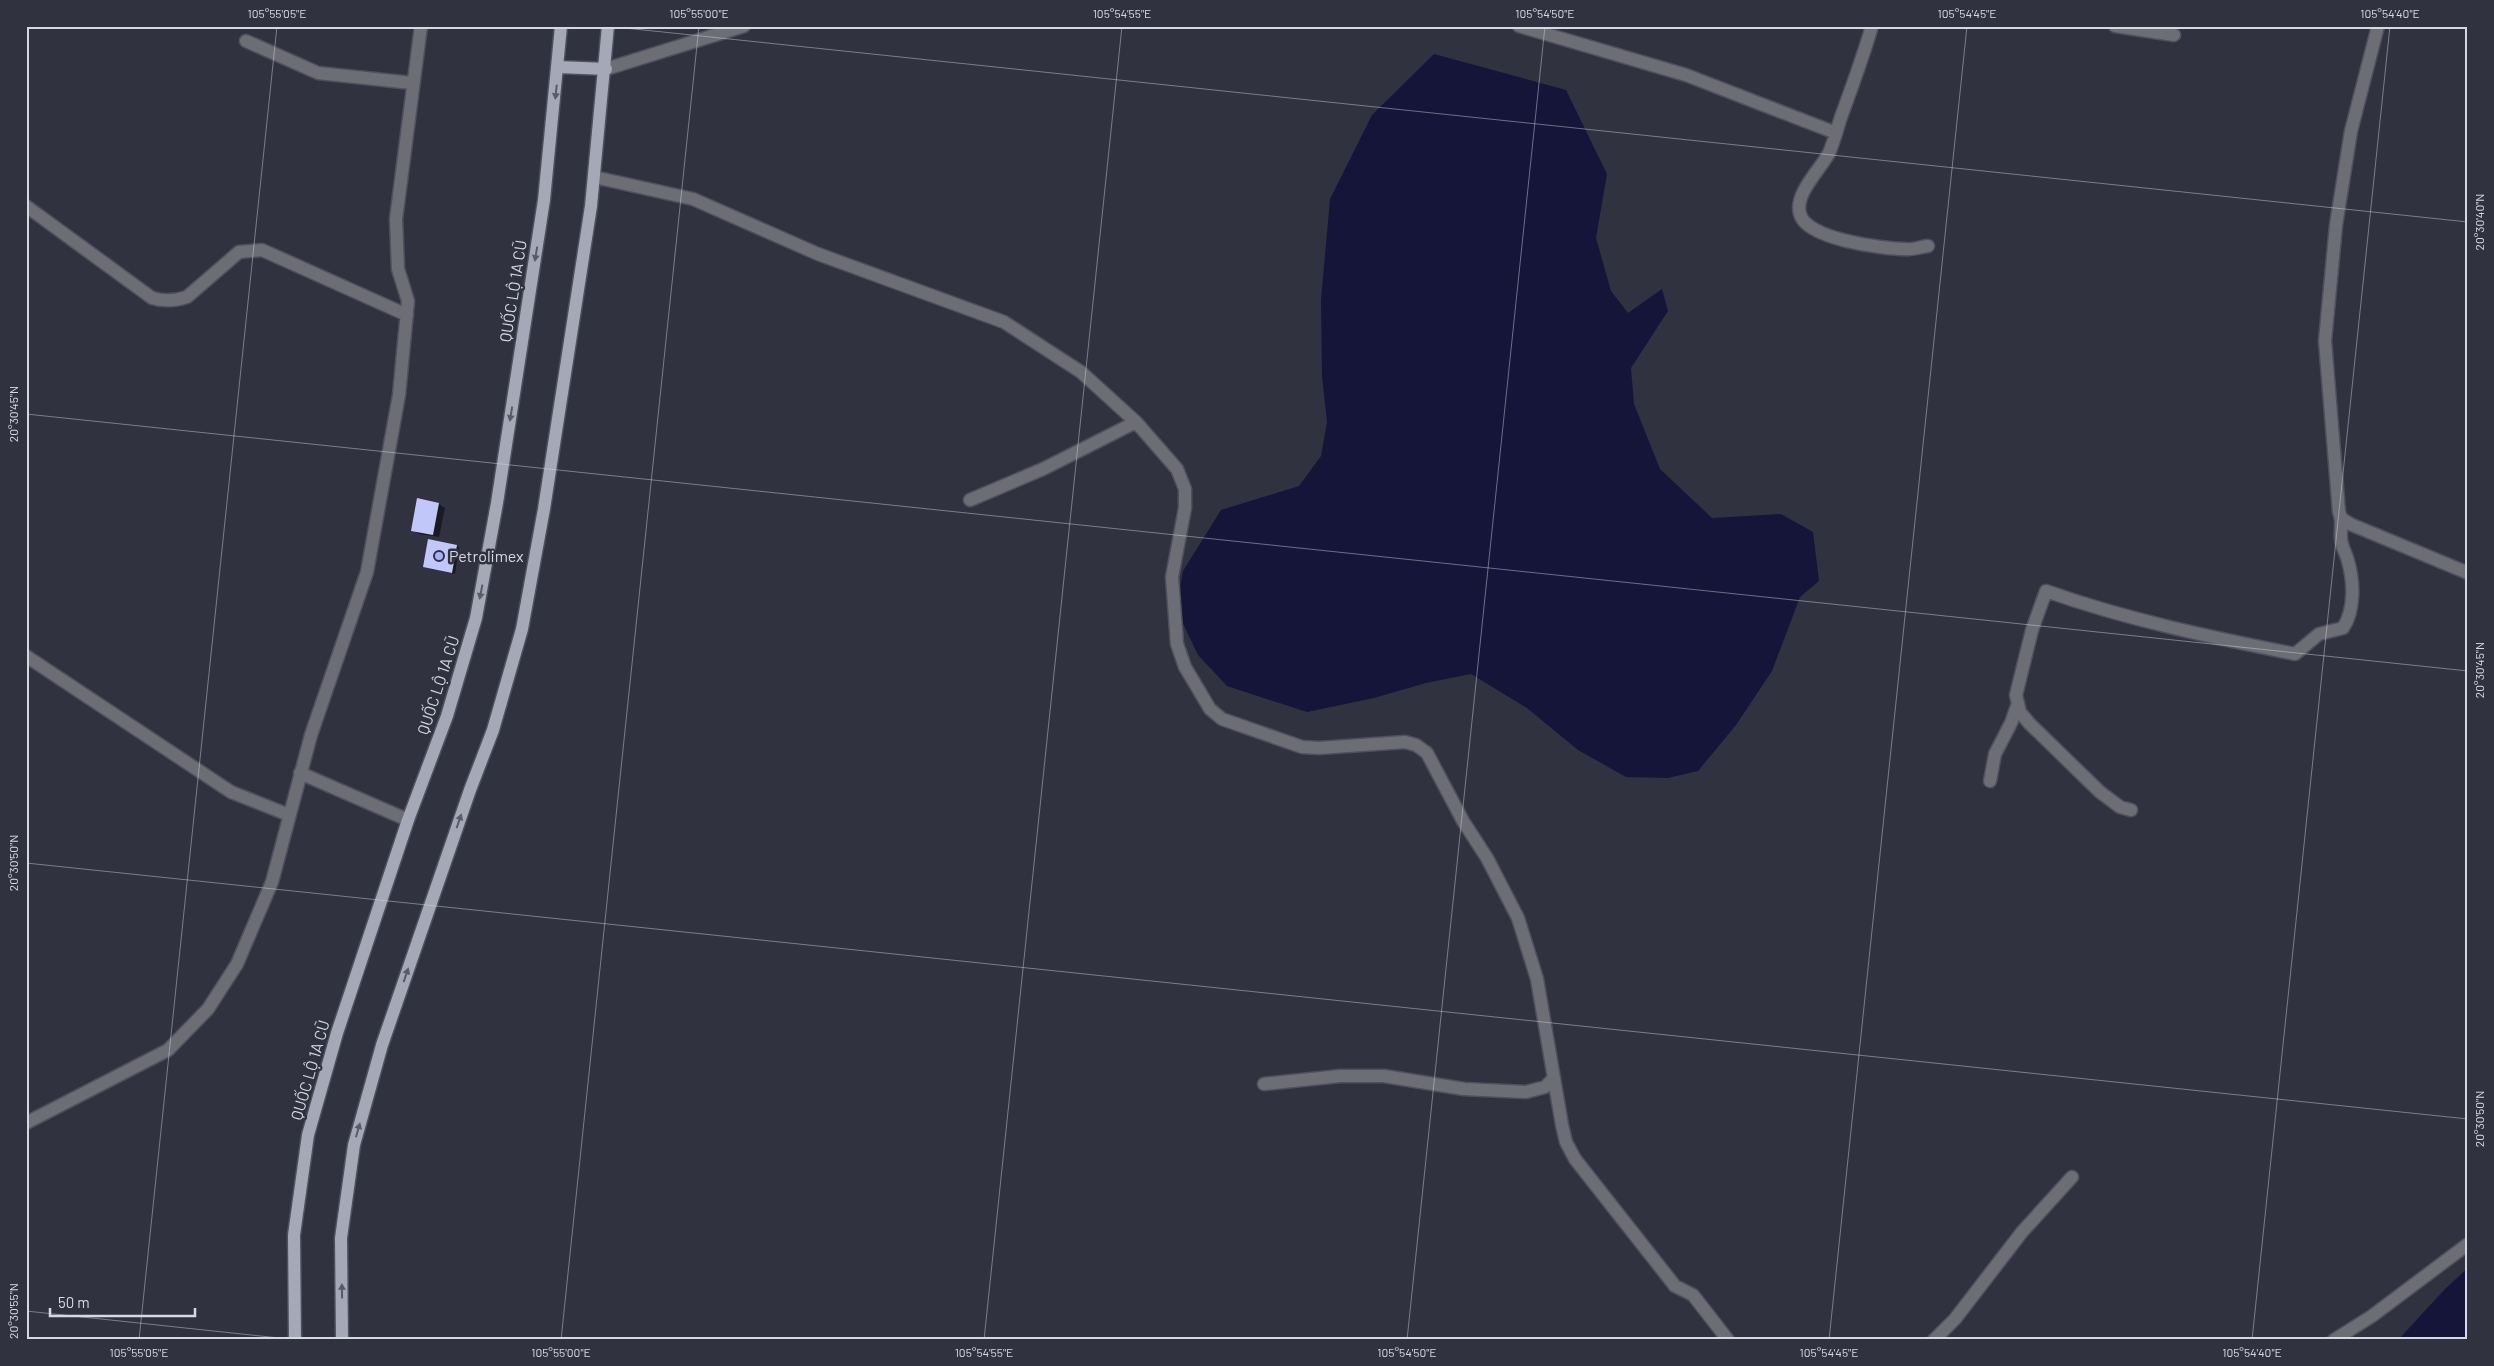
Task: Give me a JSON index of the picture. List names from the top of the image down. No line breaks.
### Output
{"streets":{"main road":["QUỐC LỘ 1A CŨ"]},"places":["Petrolimex"],"scale_bar":"50 m","coordinates":["105°55'05\"E","105°55'00\"E","105°54'55\"E","105°54'50\"E","105°54'45\"E","105°54'40\"E","20°30'40\"N","20°30'45\"N","20°30'50\"N","20°30'55\"N"]}
